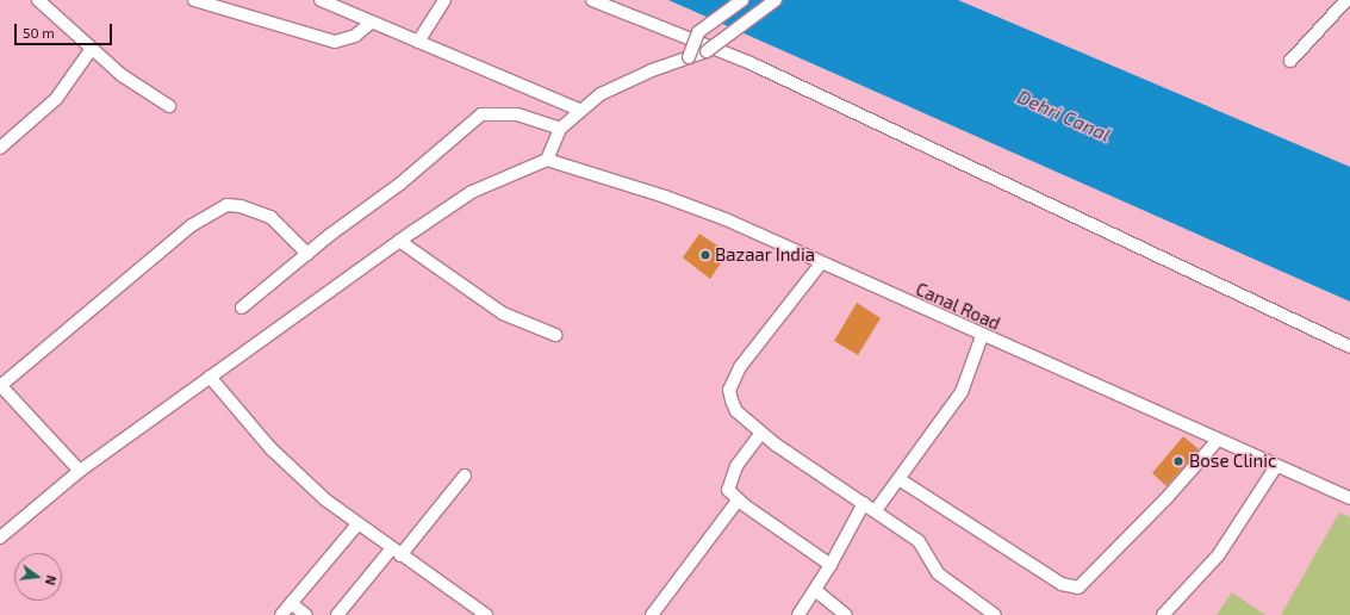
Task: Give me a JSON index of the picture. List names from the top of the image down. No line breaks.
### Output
{"streets":{"street":["Canal Road"]},"water":["Dehri Canal"],"places":["Bazaar India","Bose Clinic"],"scale_bar":"50 m","north":"right"}
